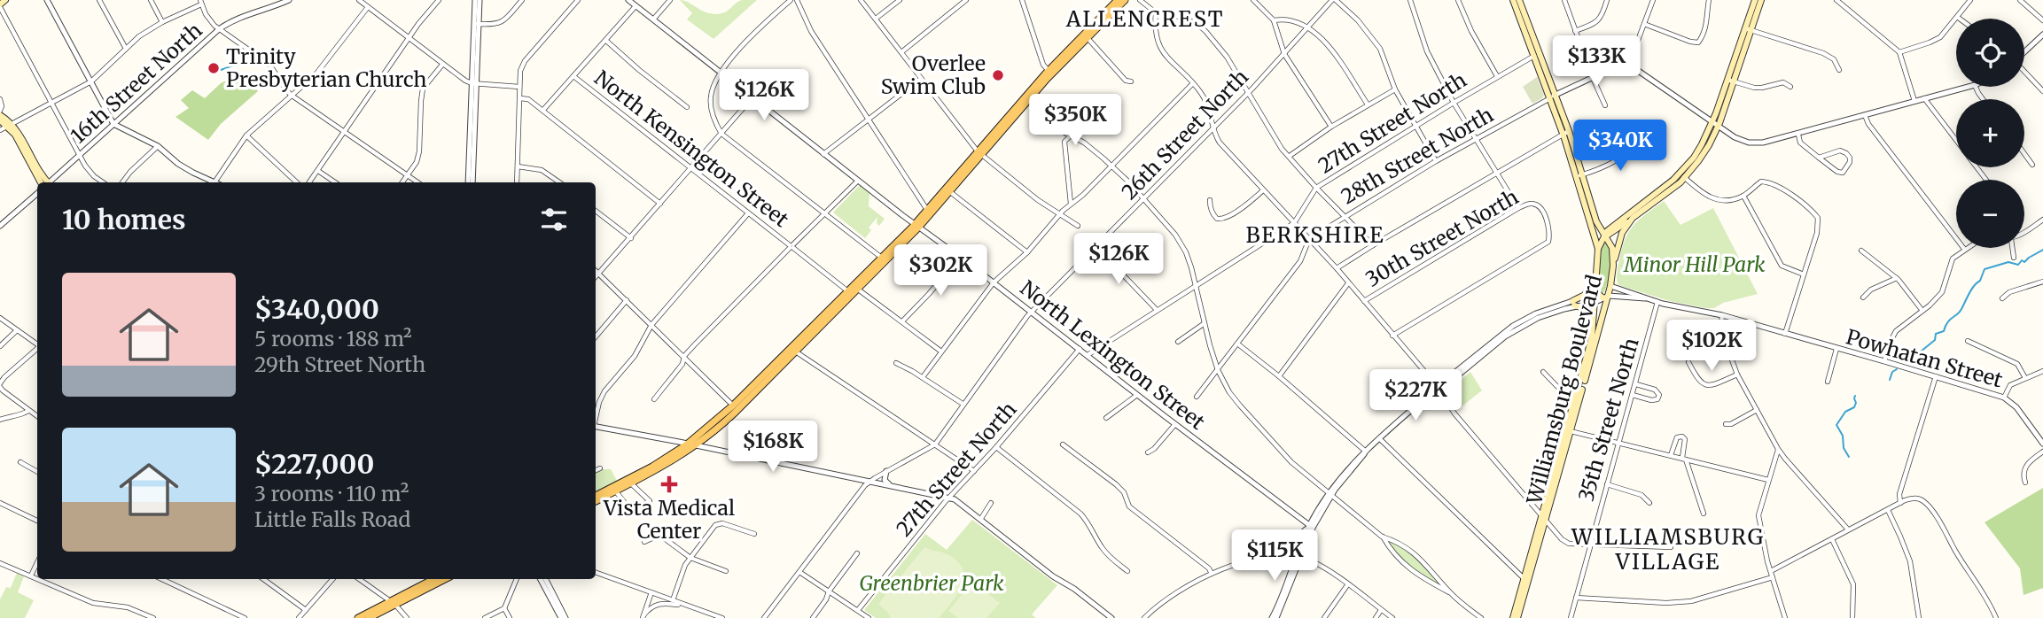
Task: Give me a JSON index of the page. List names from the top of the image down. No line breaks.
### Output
{"streets":{"main road":["Williamsburg Boulevard"],"street":["16th Street North","27th Street North","26th Street North","North Kensington Street","28th Street North","30th Street North","North Lexington Street","Powhatan Street","35th Street North"]},"crossings":[["27th Street North","North Lexington Street"],["26th Street North","North Lexington Street"],["Powhatan Street","35th Street North"]],"districts":["ALLENCREST","BERKSHIRE","WILLIAMSBURG VILLAGE"],"parks":["Minor Hill Park","Greenbrier Park"],"places":{"other":["Trinity Presbyterian Church","Overlee Swim Club"],"health":["Vista Medical Center"]},"page":{"map_buttons":["+","−"],"price":["$133K","$126K","$350K","$340K","$126K","$302K","$102K","$227K","$168K","$115K"],"heading":"10 homes","list":[{"name":"$340,000","note":"5 rooms · 188 m² · 29th Street North"},{"name":"$227,000","note":"3 rooms · 110 m² · Little Falls Road"}]}}
